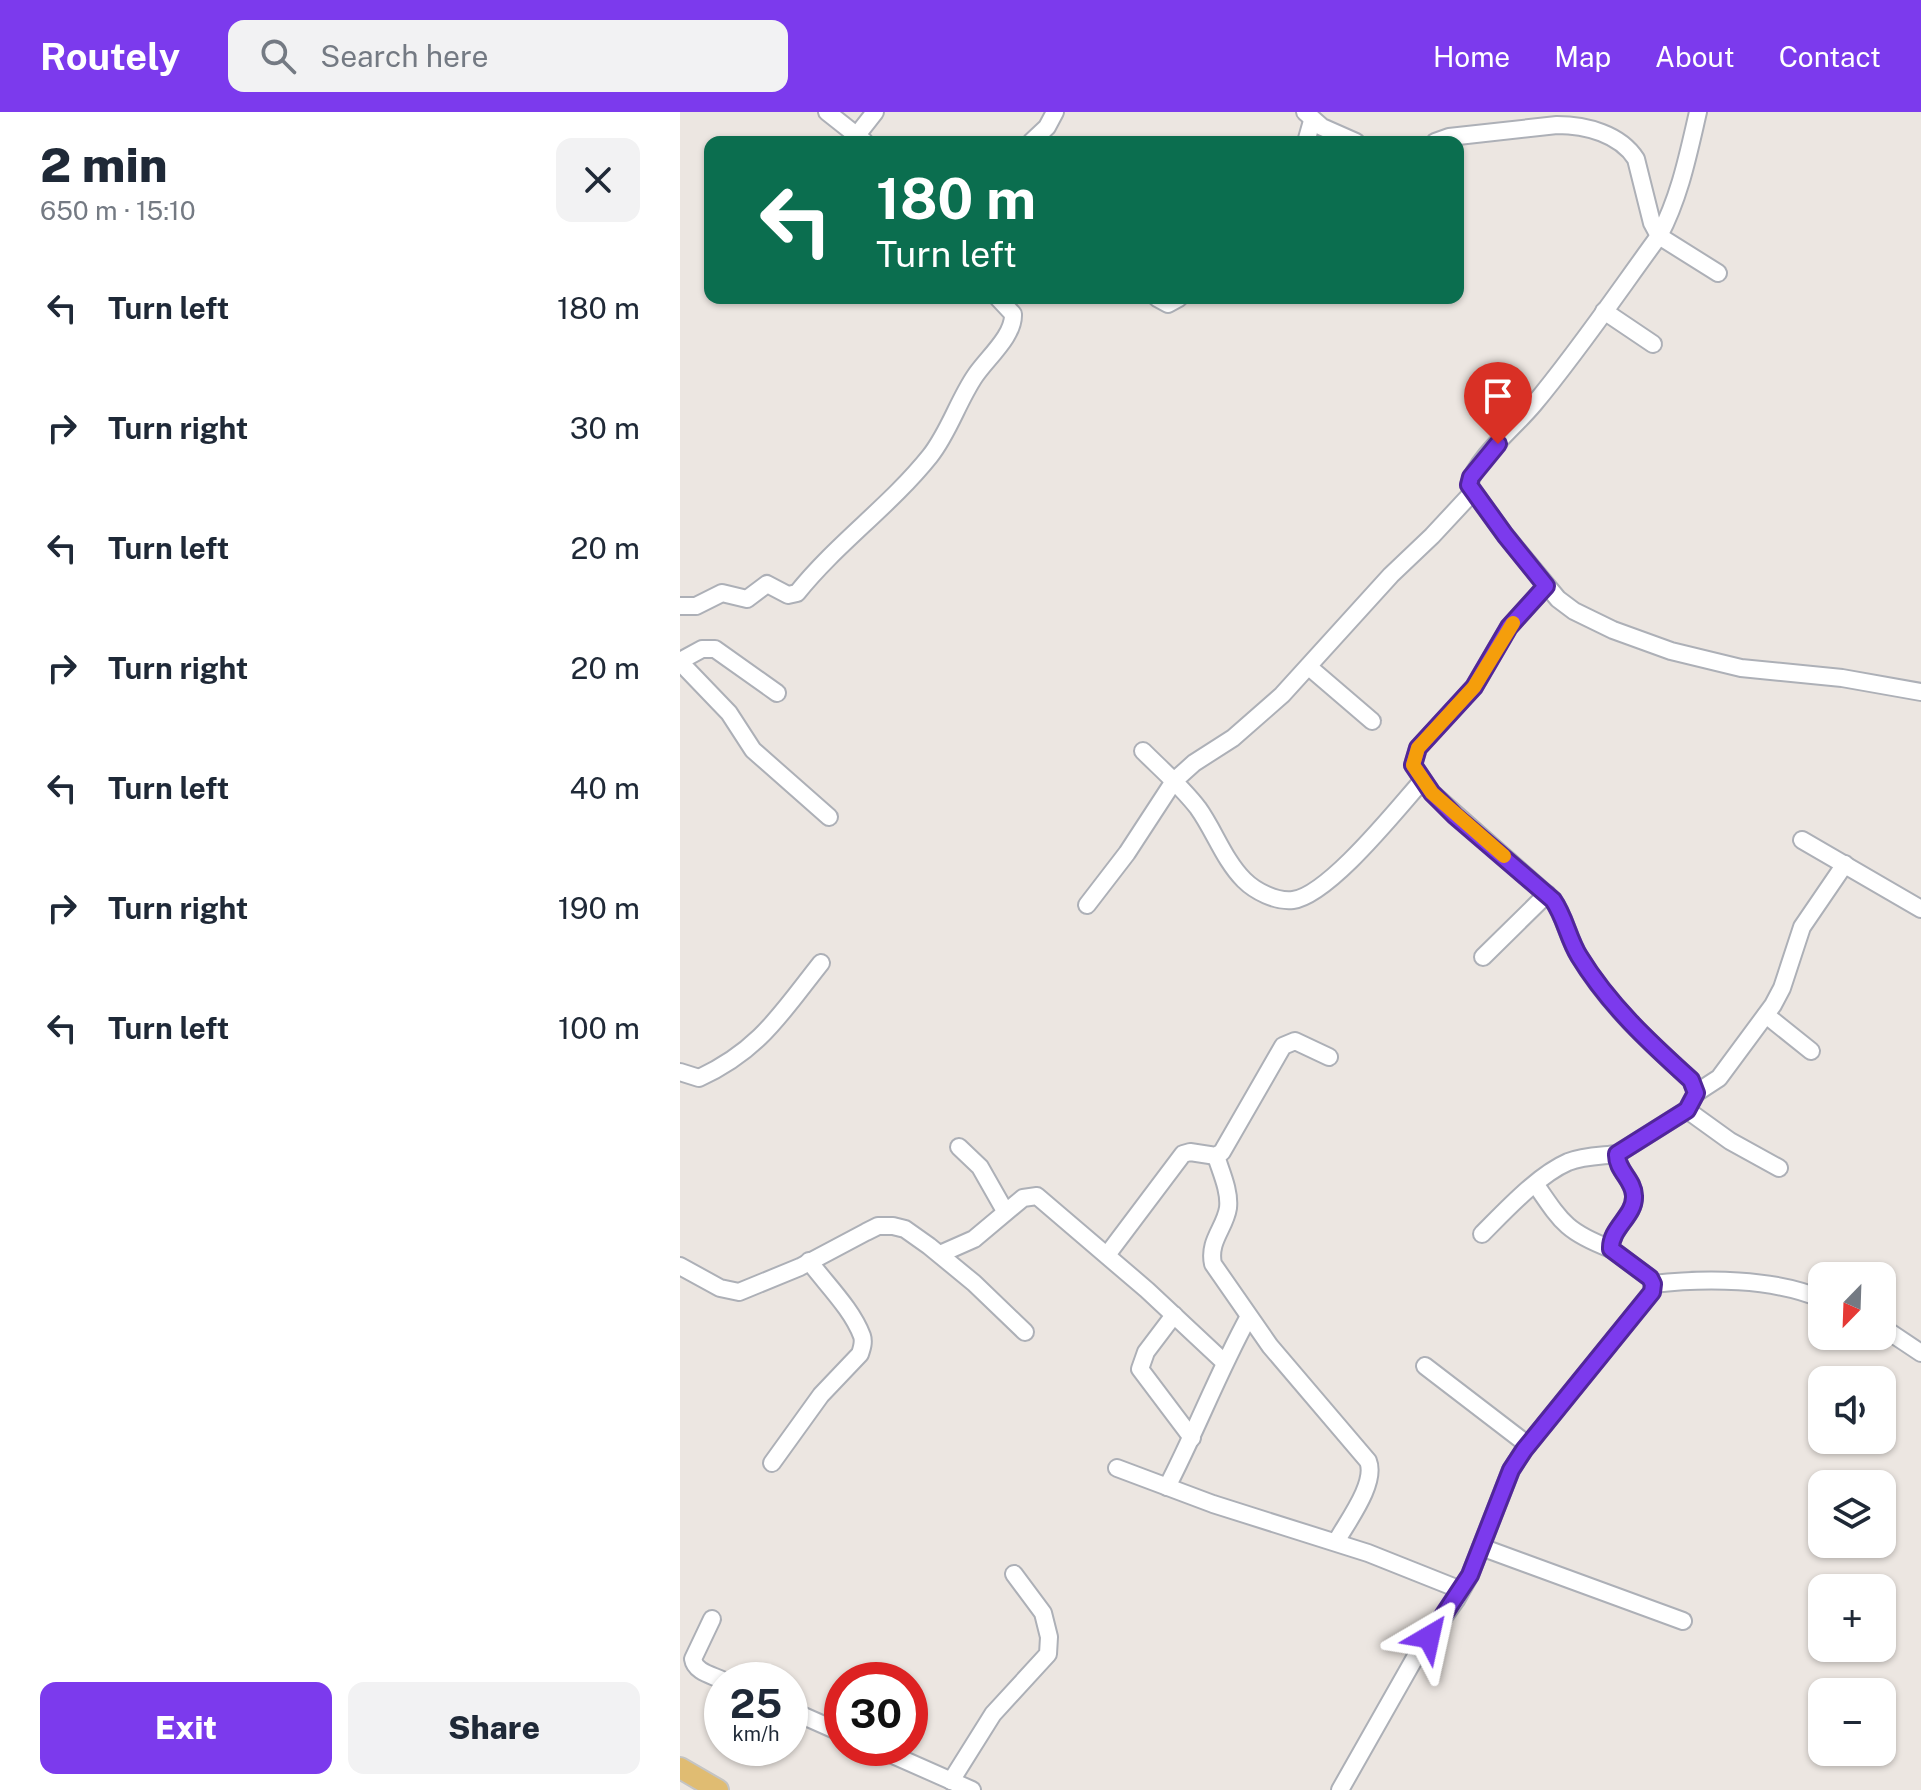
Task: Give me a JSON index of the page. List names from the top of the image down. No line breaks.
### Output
{"north":"bottom left","page":{"header":"Routely","search":"Search here","nav":["Home","Map","About","Contact"],"heading":["2 min","650 m · 15:10"],"turn":["180 m","Turn left"],"list":[{"name":"Turn left","value":"180 m"},{"name":"Turn right","value":"30 m"},{"name":"Turn left","value":"20 m"},{"name":"Turn right","value":"20 m"},{"name":"Turn left","value":"40 m"},{"name":"Turn right","value":"190 m"},{"name":"Turn left","value":"100 m"}],"map_buttons":["+","−"],"speed":"25 km/h","limit":"30","buttons":["Exit","Share"]}}
